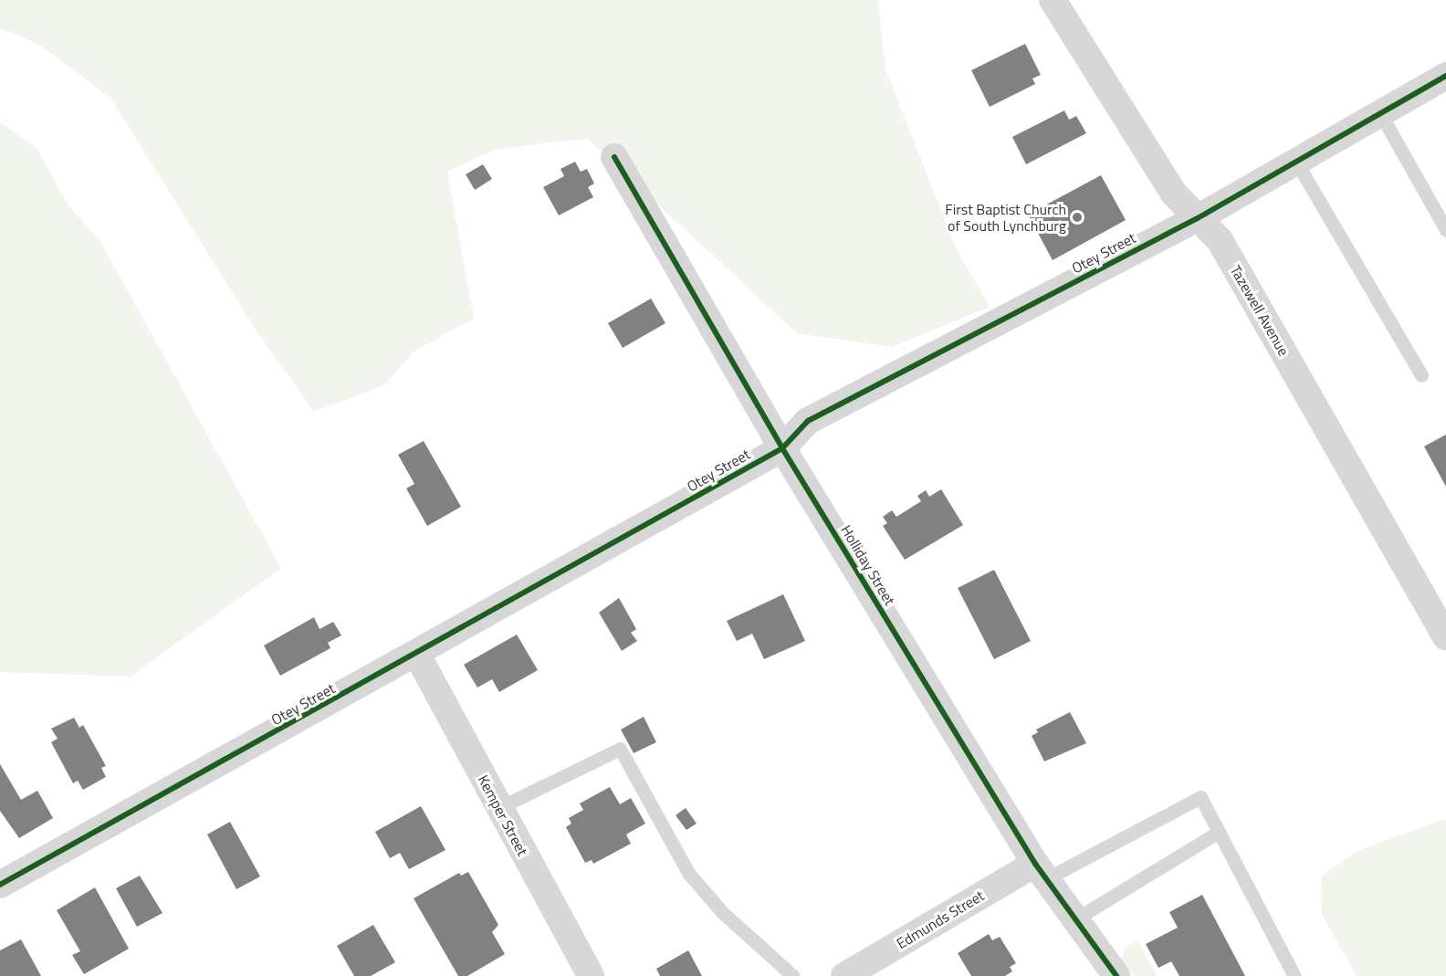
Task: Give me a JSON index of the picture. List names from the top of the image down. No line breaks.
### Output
{"streets":{"street":["Otey Street","Tazewell Avenue","Holliday Street","Kemper Street","Edmunds Street"]},"crossings":[["Otey Street","Tazewell Avenue"],["Otey Street","Holliday Street"],["Otey Street","Kemper Street"],["Holliday Street","Edmunds Street"]],"places":["First Baptist Church of South Lynchburg"]}
